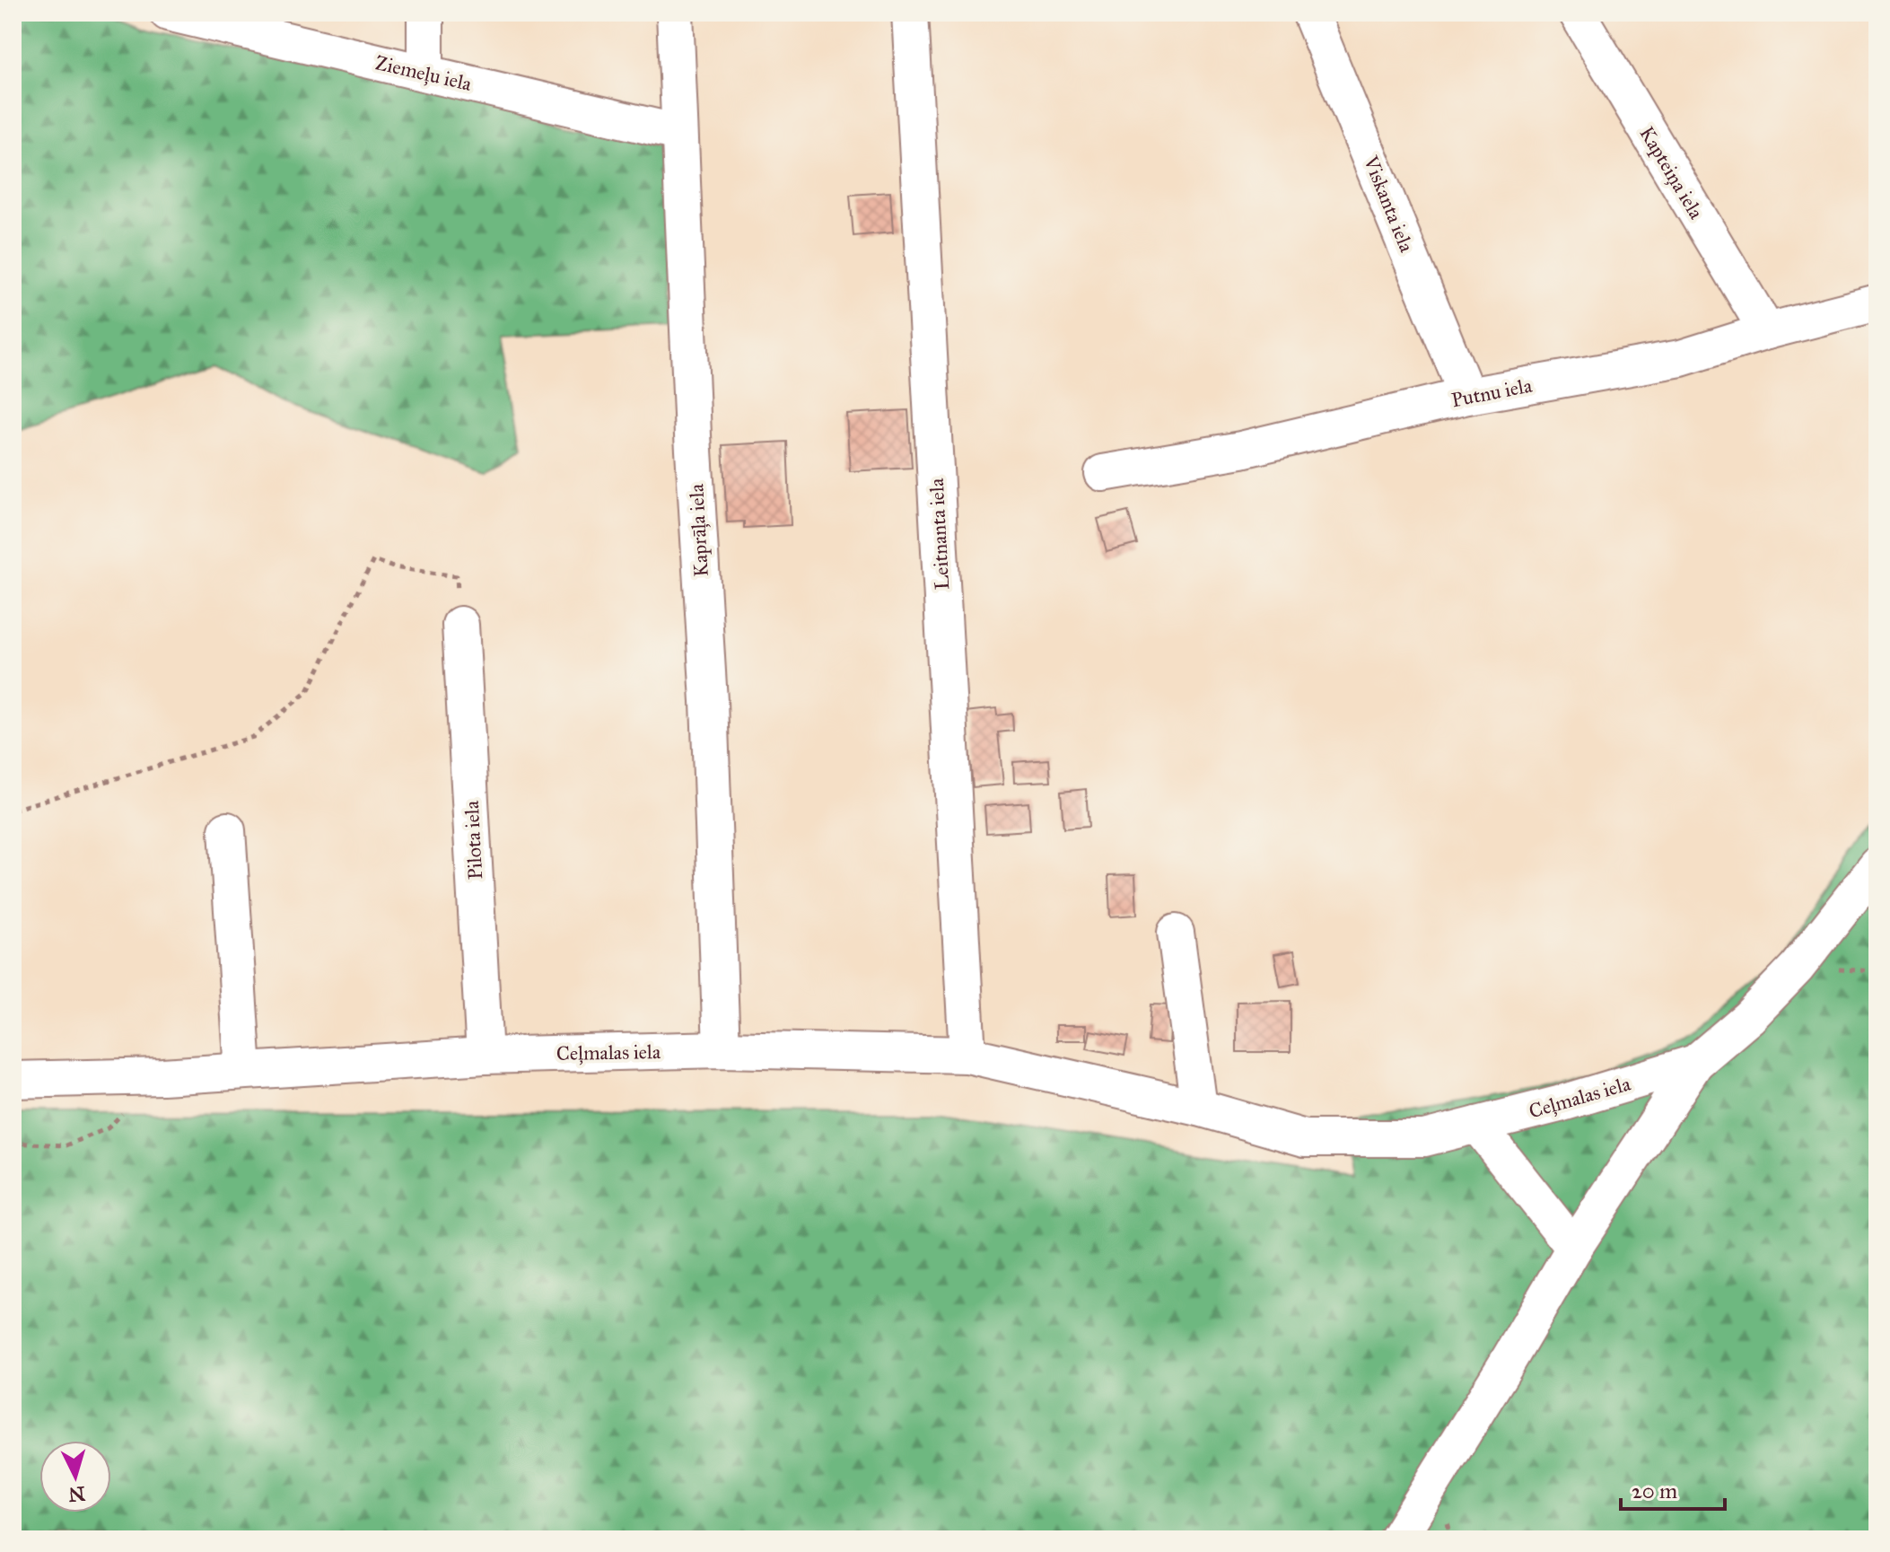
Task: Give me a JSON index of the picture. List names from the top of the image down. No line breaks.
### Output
{"streets":{"street":["Ziemeļu iela","Kapteiņa iela","Viskanta iela","Putnu iela","Kaprāļa iela","Leitnanta iela","Pilota iela","Ceļmalas iela"]},"crossings":[["Ziemeļu iela","Kaprāļa iela"],["Kapteiņa iela","Putnu iela"],["Viskanta iela","Putnu iela"],["Kaprāļa iela","Ceļmalas iela"],["Leitnanta iela","Ceļmalas iela"],["Pilota iela","Ceļmalas iela"]],"scale_bar":"20 m","north":"bottom"}
